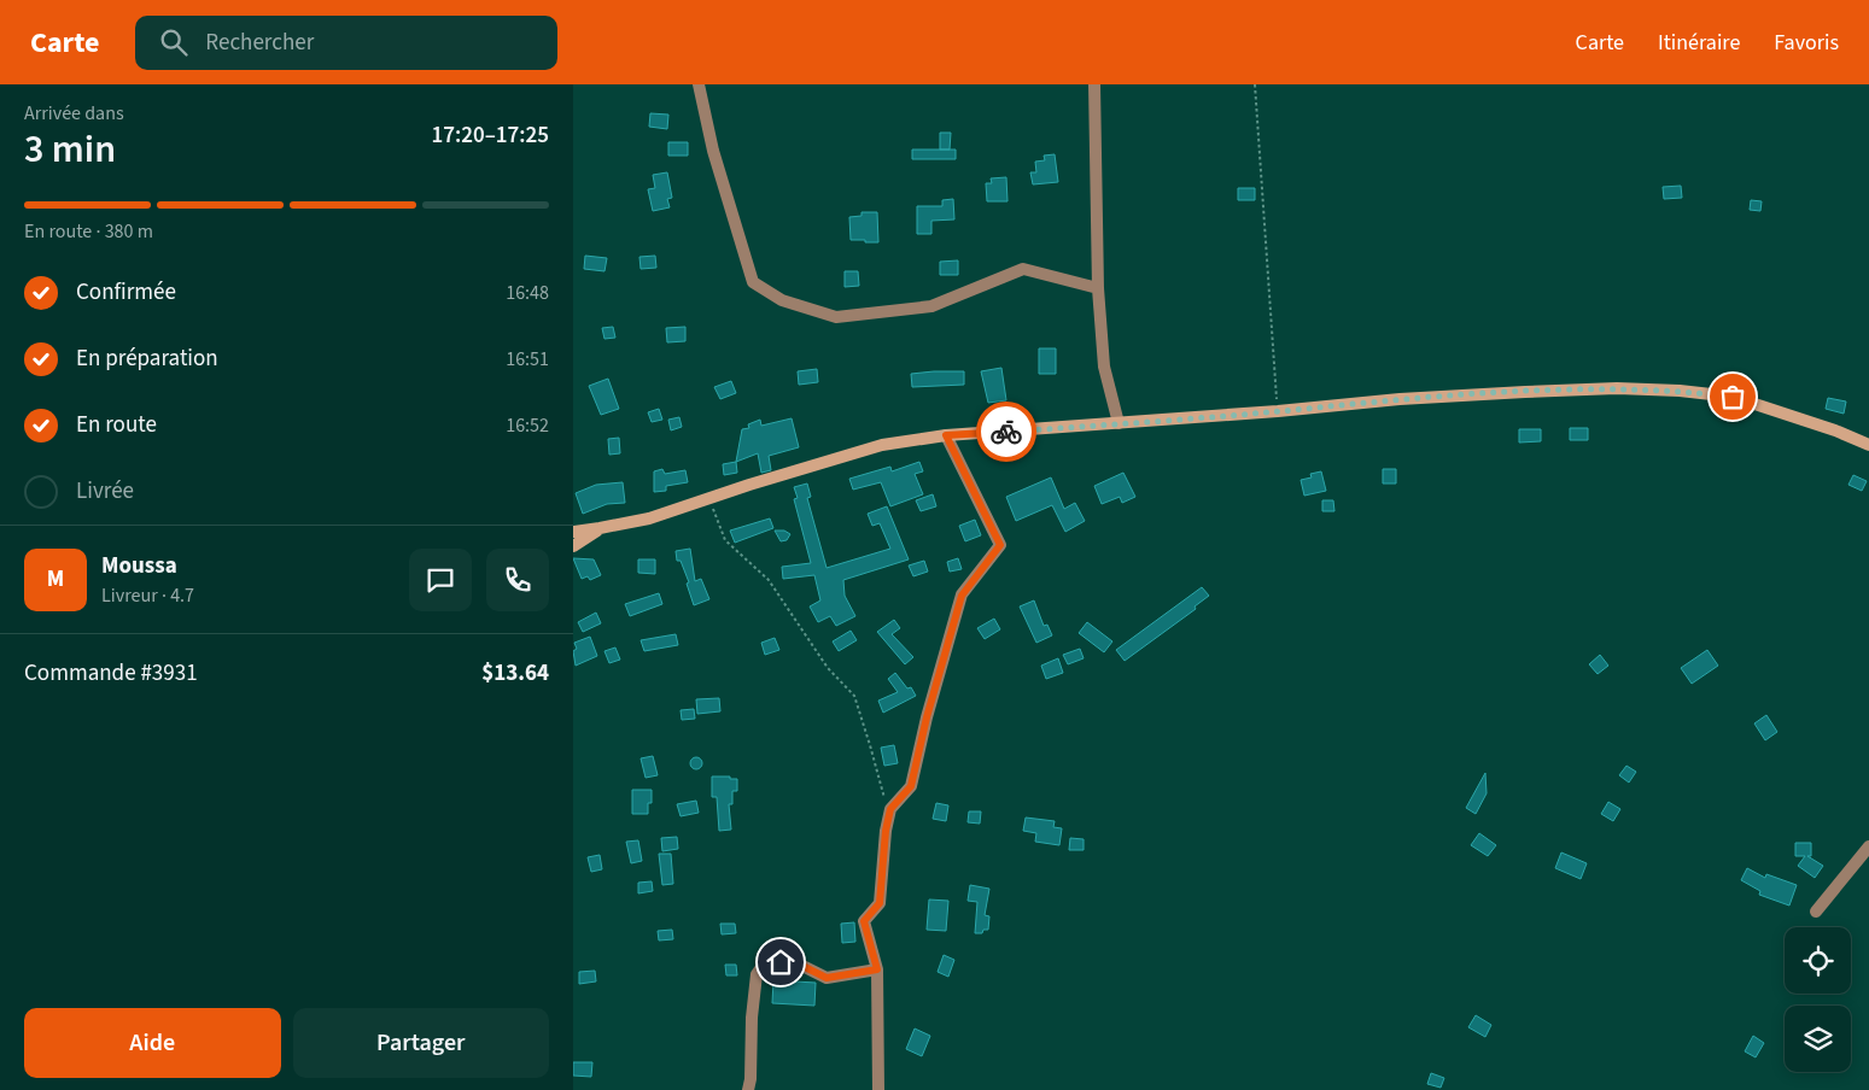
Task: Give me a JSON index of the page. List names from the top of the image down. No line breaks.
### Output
{"page":{"header":"Carte","search":"Rechercher","nav":["Carte","Itinéraire","Favoris"],"heading":["3 min","Arrivée dans","17:20–17:25"],"panel":["Moussa","Livreur · 4.7","Commande #3931","$13.64"],"bar":"En route · 380 m","list":[["Confirmée","16:48"],["En préparation","16:51"],["En route","16:52"],"Livrée"],"round":"M","buttons":["Aide","Partager"]}}
